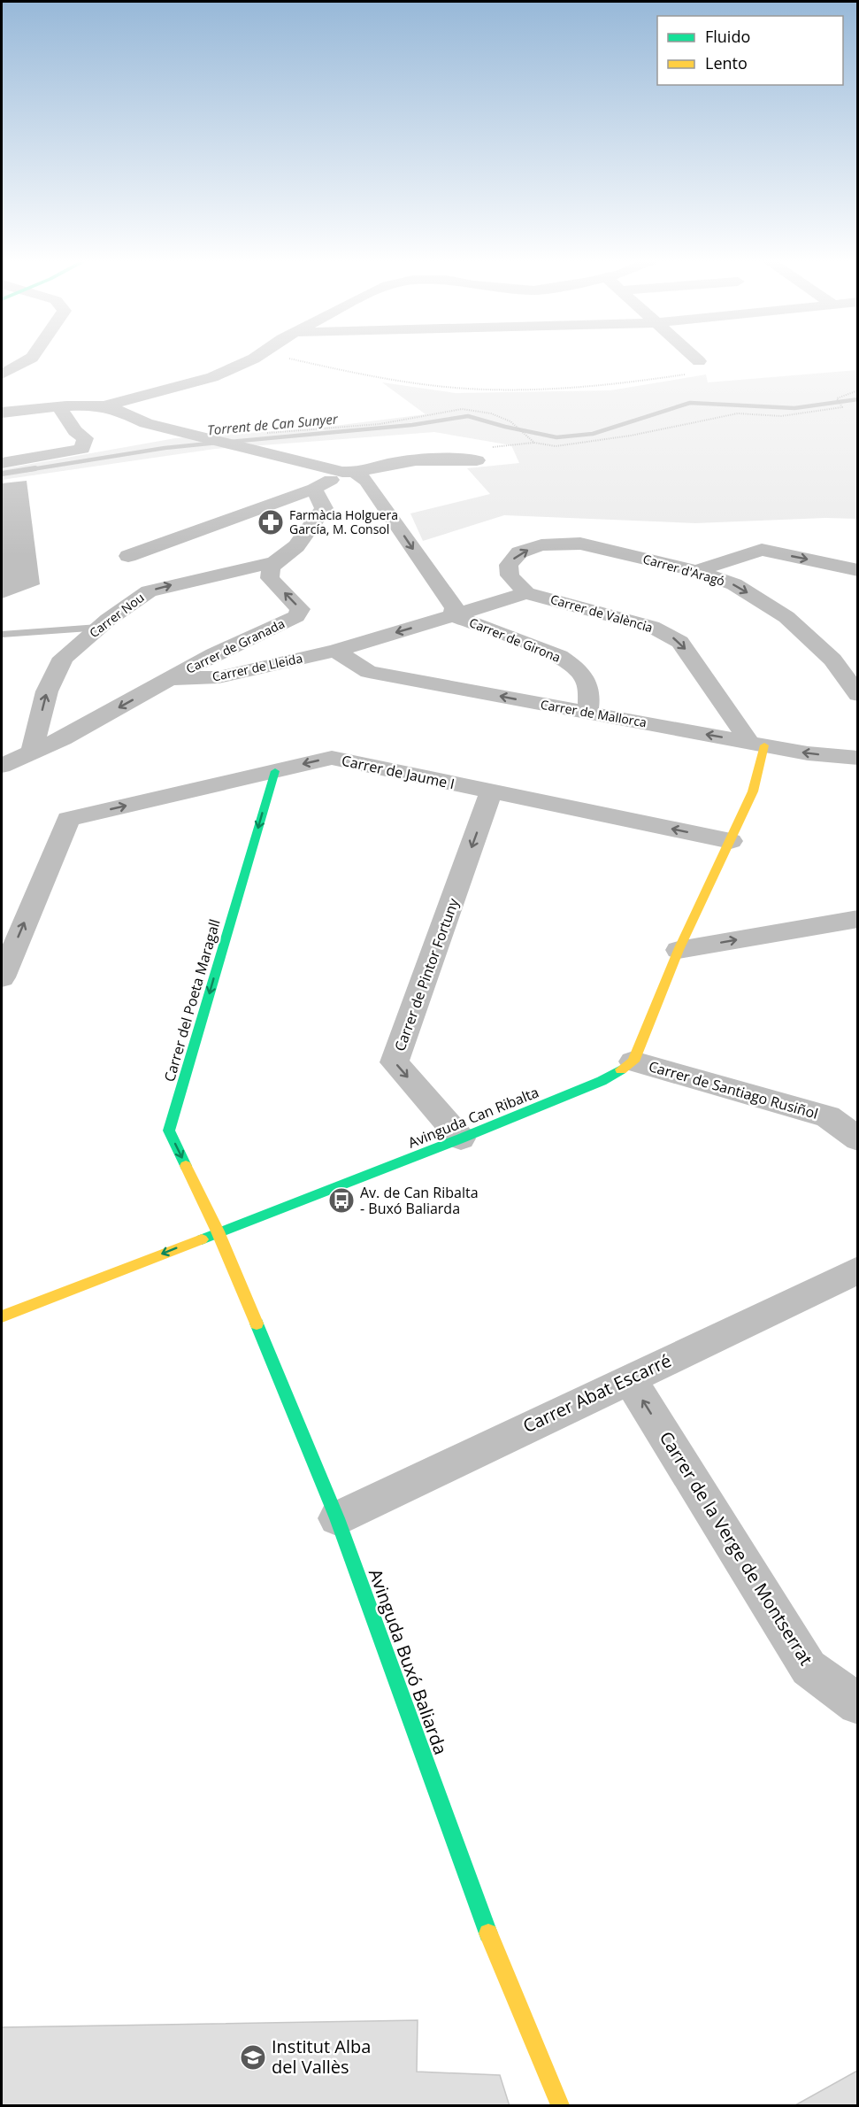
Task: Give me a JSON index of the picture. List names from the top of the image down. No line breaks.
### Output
{"streets":{"street":["Carrer d'Aragó","Carrer de València","Carrer Nou","Carrer de Girona","Carrer de Granada","Carrer de Lleida","Carrer de Mallorca","Carrer de Jaume I","Carrer de Pintor Fortuny","Carrer del Poeta Maragall","Carrer de Santiago Rusiñol","Avinguda Can Ribalta","Carrer Abat Escarré","Carrer de la Verge de Montserrat","Avinguda Buxó Baliarda"]},"crossings":[["Carrer d'Aragó","Carrer de València"],["Carrer d'Aragó","Carrer de Lleida"],["Carrer de València","Carrer de Lleida"],["Carrer de València","Carrer de Mallorca"],["Carrer Nou","Carrer de Granada"],["Carrer Nou","Carrer de Lleida"],["Carrer de Girona","Carrer de Lleida"],["Carrer de Girona","Carrer de Mallorca"],["Carrer de Granada","Carrer de Lleida"],["Carrer de Lleida","Carrer de Mallorca"],["Carrer de Jaume I","Carrer de Pintor Fortuny"],["Carrer de Jaume I","Carrer del Poeta Maragall"],["Carrer de Pintor Fortuny","Avinguda Can Ribalta"],["Carrer del Poeta Maragall","Avinguda Can Ribalta"],["Carrer del Poeta Maragall","Avinguda Buxó Baliarda"],["Carrer de Santiago Rusiñol","Avinguda Can Ribalta"],["Avinguda Can Ribalta","Avinguda Buxó Baliarda"],["Carrer Abat Escarré","Carrer de la Verge de Montserrat"],["Carrer Abat Escarré","Avinguda Buxó Baliarda"]],"one_way":["Carrer de València","Carrer de Girona","Carrer del Poeta Maragall","Carrer de la Verge de Montserrat"],"water":["Torrent de Can Sunyer"],"places":{"pharmacy":["Farmàcia Holguera García, M. Consol"],"bus stop":["Av. de Can Ribalta - Buxó Baliarda"],"school or university":["Institut Alba del Vallès"]},"legend":["Fluido","Lento"]}
